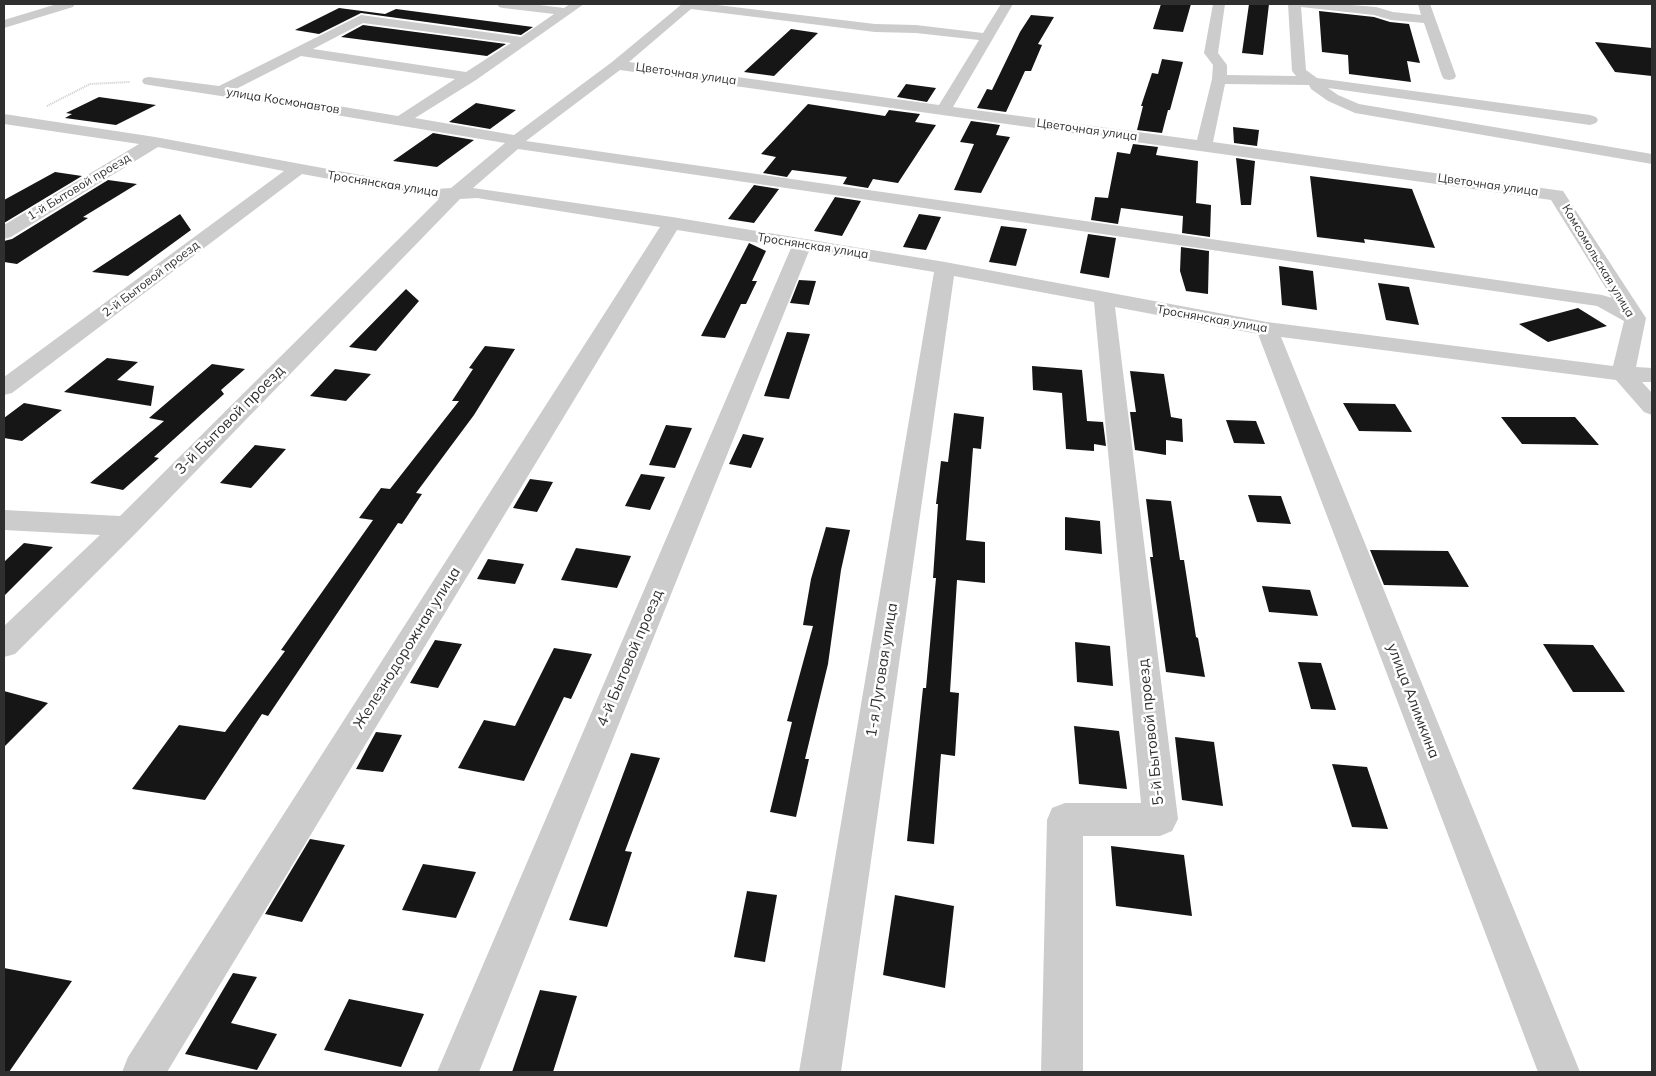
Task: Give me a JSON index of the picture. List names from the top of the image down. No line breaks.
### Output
{"streets":{"street":["Цветочная улица","улица Космонавтов","Троснянская улица","1-й Бытовой проезд","Комсомольская улица","2-й Бытовой проезд","3-й Бытовой проезд","Железнодорожная улица","4-й Бытовой проезд","1-я Луговая улица","улица Алимкина","5-й Бытовой проезд"]},"crossings":[["Цветочная улица","Комсомольская улица"],["Цветочная улица","3-й Бытовой проезд"],["улица Космонавтов","Комсомольская улица"],["улица Космонавтов","3-й Бытовой проезд"],["Троснянская улица","1-й Бытовой проезд"],["Троснянская улица","Комсомольская улица"],["Троснянская улица","2-й Бытовой проезд"],["Троснянская улица","3-й Бытовой проезд"],["Троснянская улица","Железнодорожная улица"],["Троснянская улица","4-й Бытовой проезд"],["Троснянская улица","1-я Луговая улица"],["Троснянская улица","улица Алимкина"],["Троснянская улица","5-й Бытовой проезд"]]}
